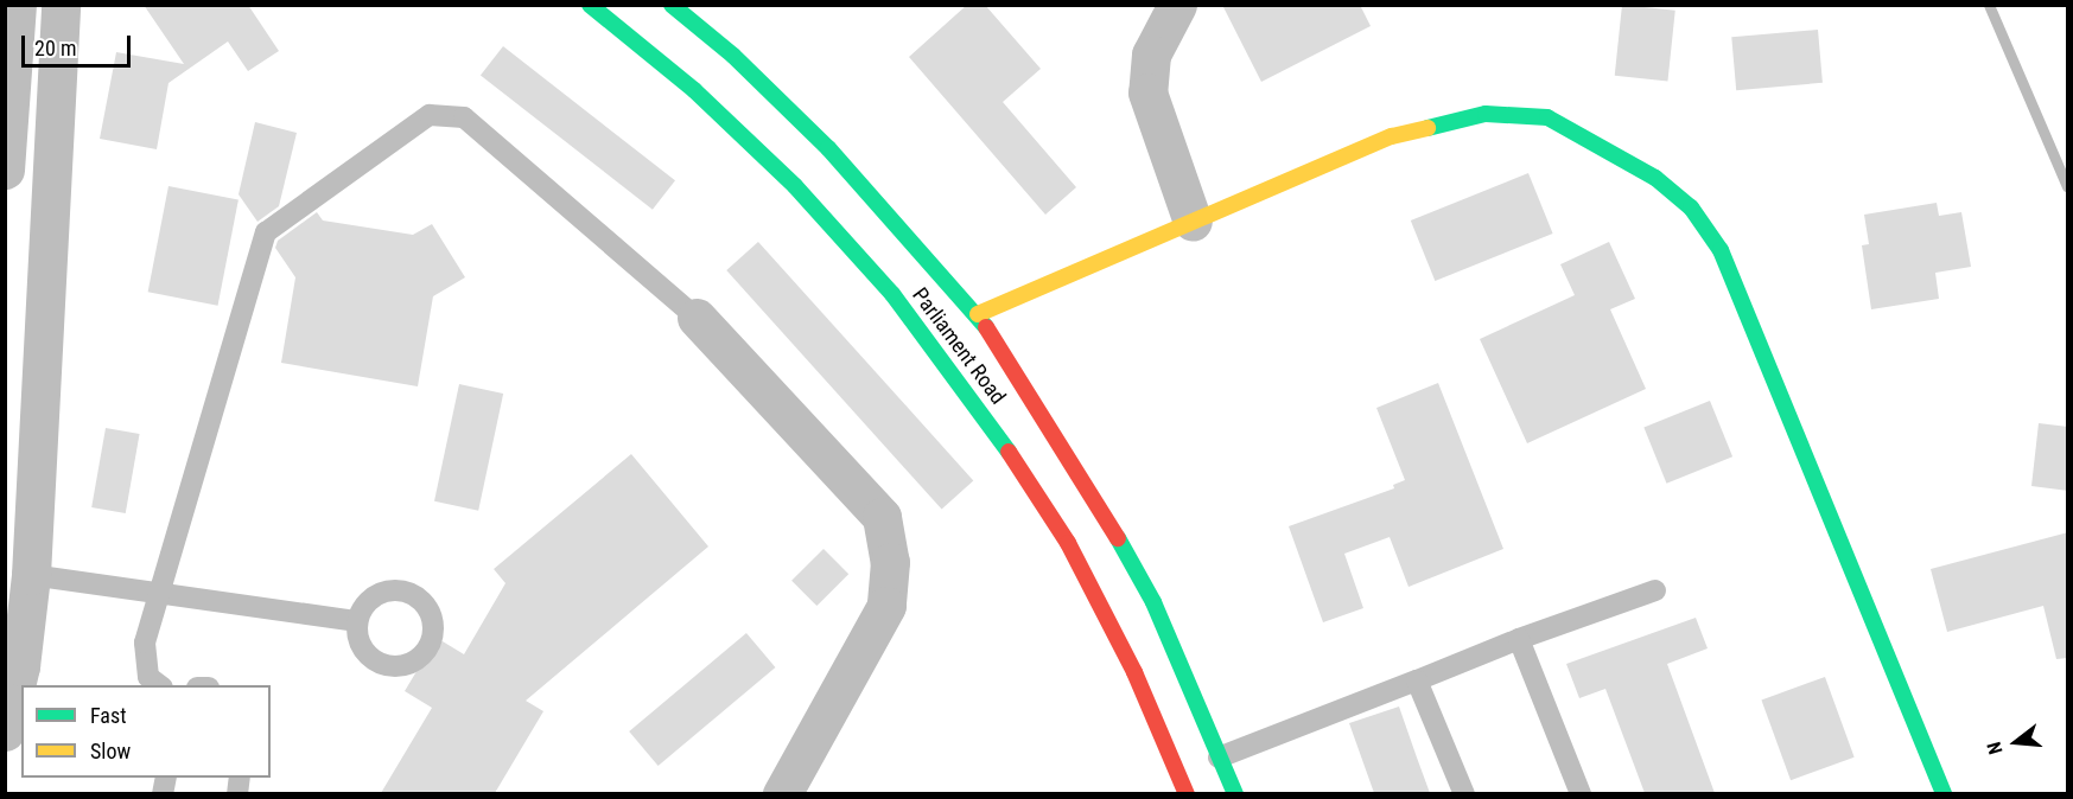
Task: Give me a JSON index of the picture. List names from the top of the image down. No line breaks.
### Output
{"streets":{"main road":["Parliament Road"]},"legend":["Fast","Slow"],"scale_bar":"20 m","north":"left"}
